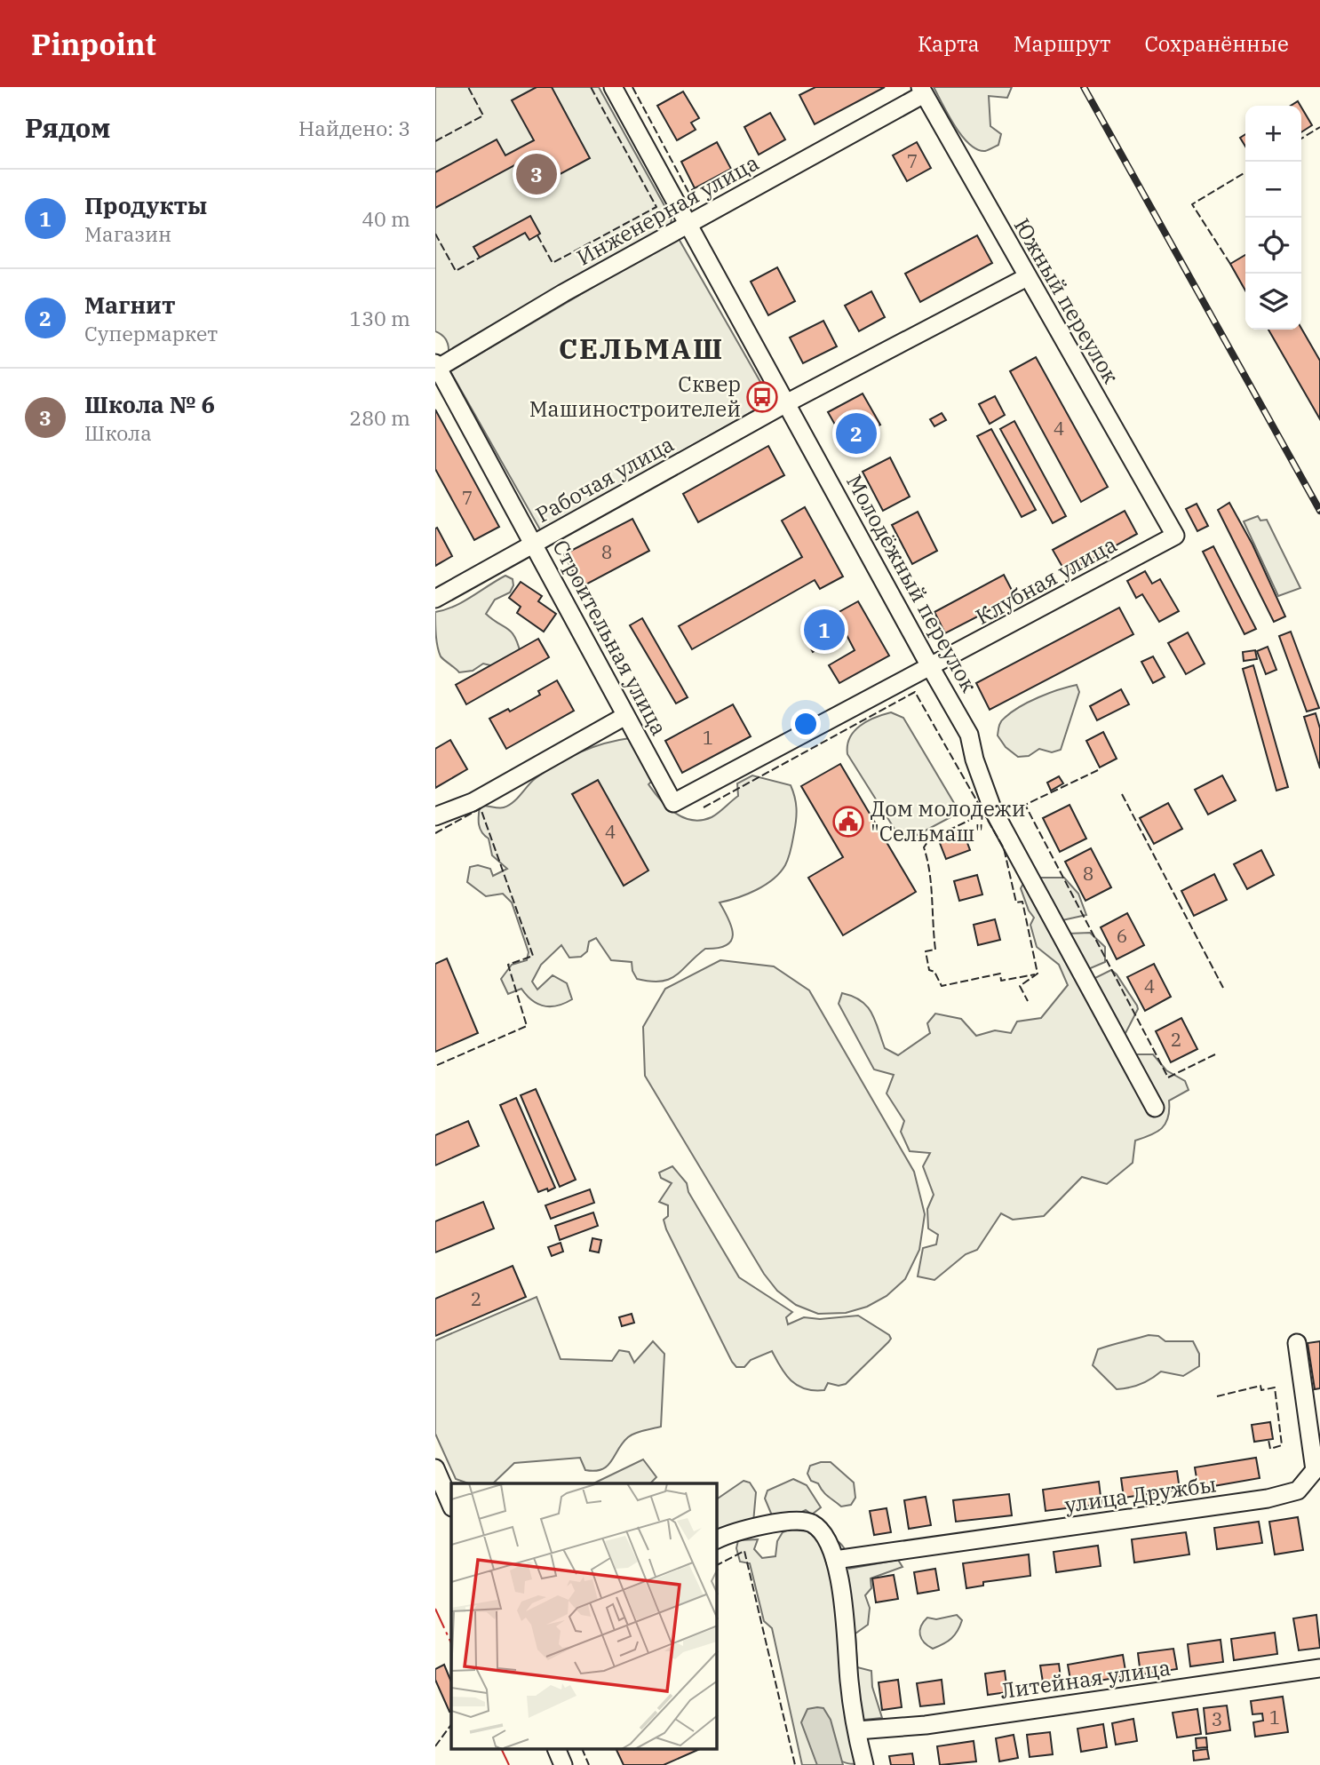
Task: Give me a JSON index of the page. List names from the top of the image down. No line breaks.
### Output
{"streets":{"street":["Инженерная улица","Южный переулок","Рабочая улица","Клубная улица","Молодёжный переулок","Строительная улица","улица Дружбы","Литейная улица"]},"crossings":[["Инженерная улица","Южный переулок"],["Инженерная улица","Молодёжный переулок"],["Инженерная улица","Строительная улица"],["Южный переулок","Рабочая улица"],["Южный переулок","Клубная улица"],["Рабочая улица","Молодёжный переулок"],["Рабочая улица","Строительная улица"],["Клубная улица","Молодёжный переулок"],["Клубная улица","Строительная улица"]],"districts":["СЕЛЬМАШ"],"places":{"bus stop":["Сквер Машиностроителей"],"public building":["Дом молодежи \"Сельмаш\""]},"house_numbers":["7","4","7","8","1","4","8","6","4","2","2","1","3"],"page":{"header":"Pinpoint","nav":["Карта","Маршрут","Сохранённые"],"heading":["Рядом","Найдено: 3"],"map_buttons":["+","−"],"pins":["3","2","1"],"list":[{"mark":"1","name":"Продукты","note":"Магазин","value":"40 m"},{"mark":"2","name":"Магнит","note":"Супермаркет","value":"130 m"},{"mark":"3","name":"Школа № 6","note":"Школа","value":"280 m"}]}}
